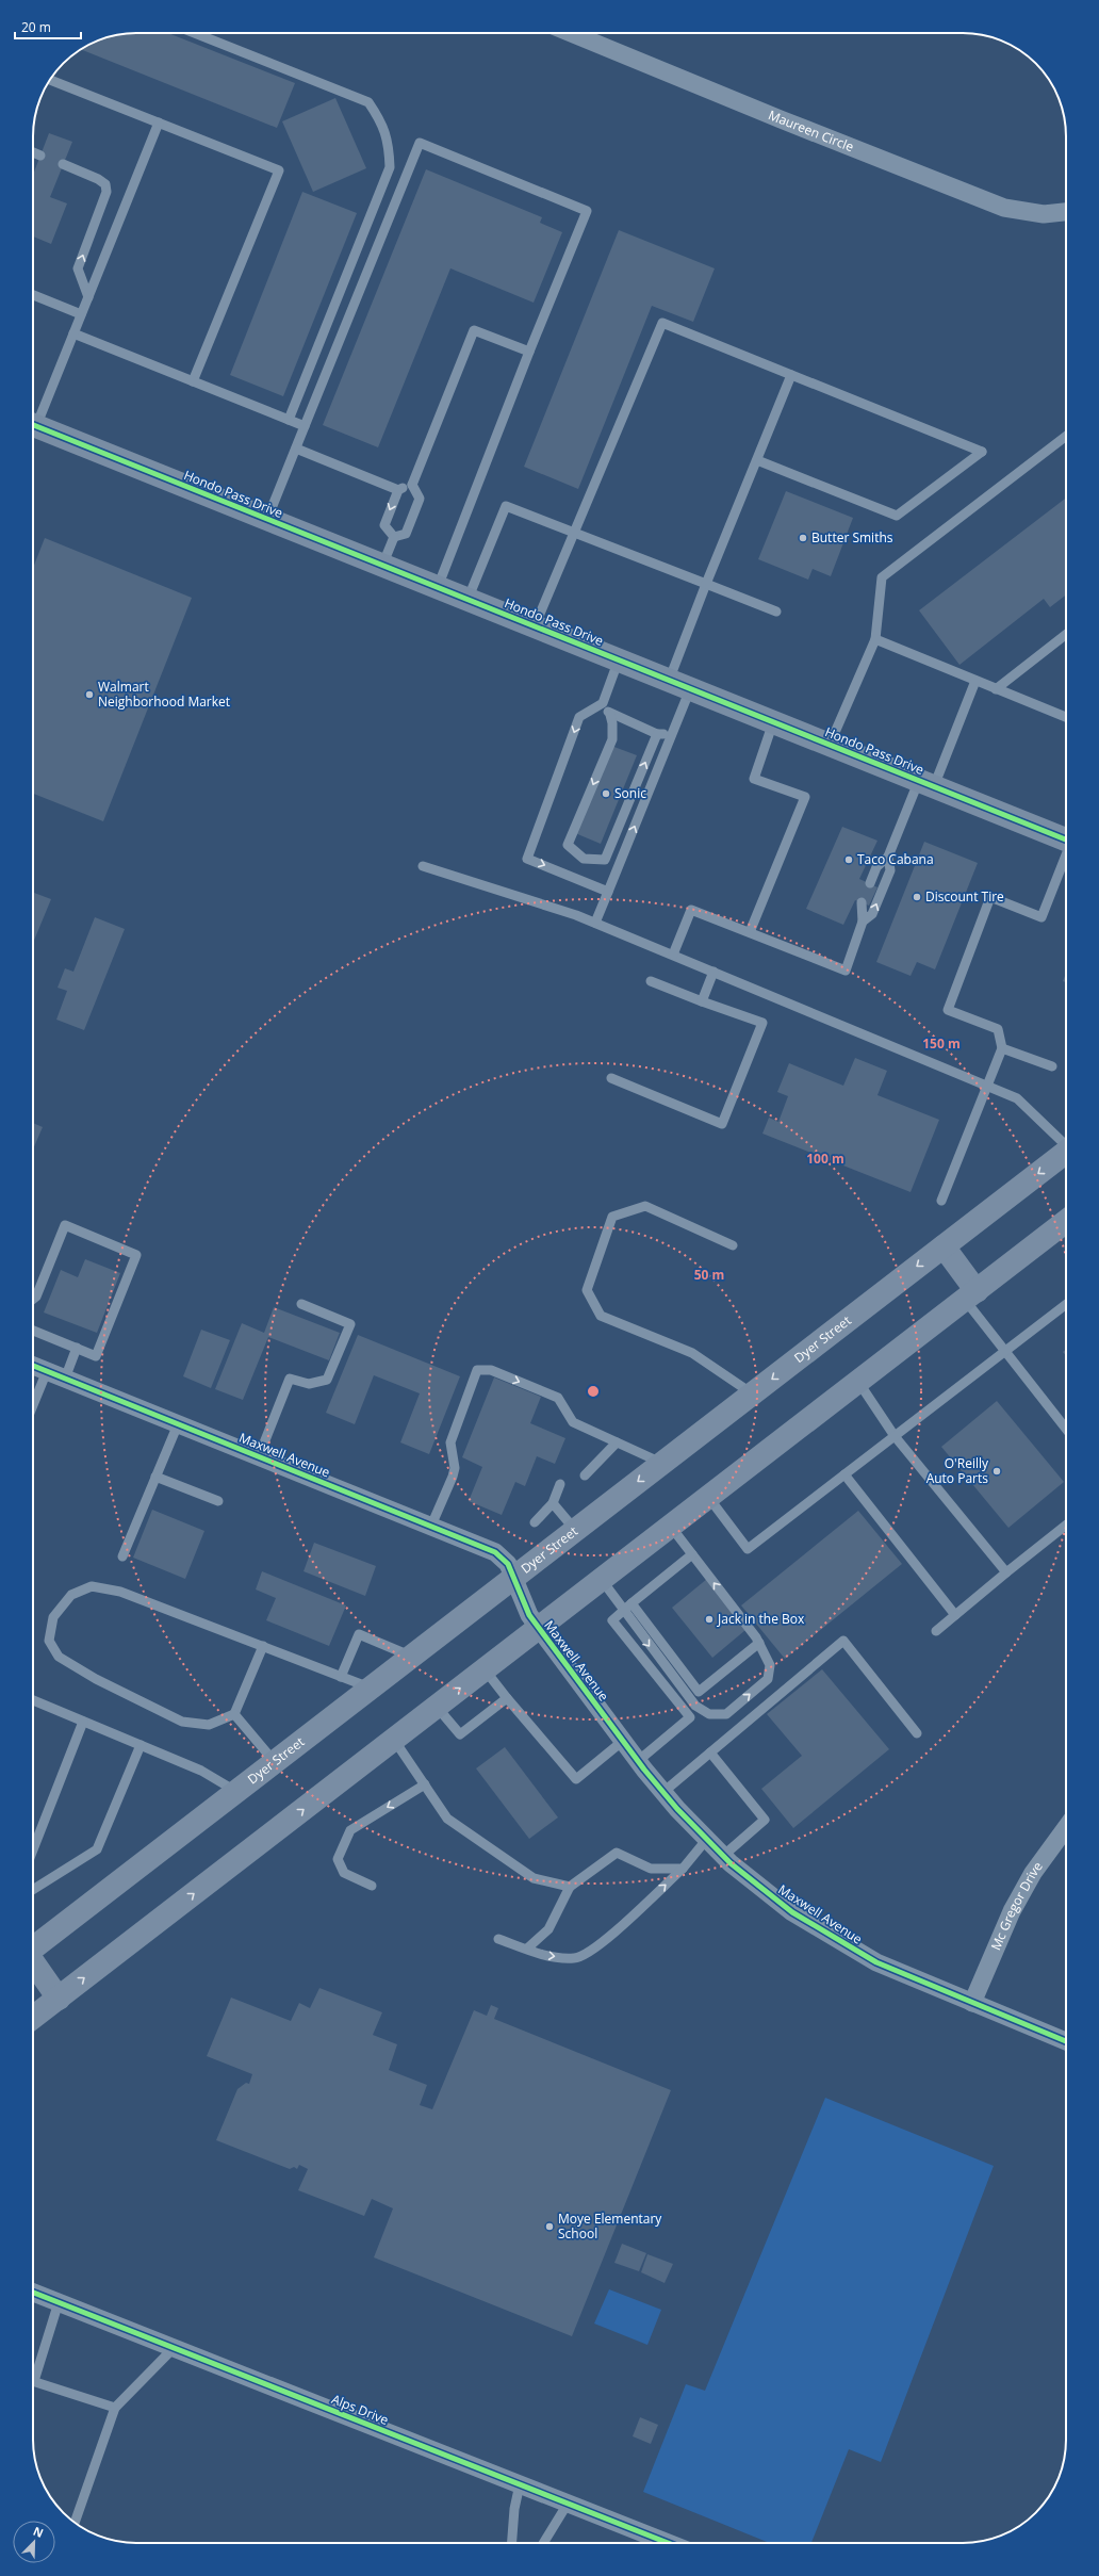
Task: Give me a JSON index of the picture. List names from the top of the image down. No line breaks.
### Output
{"streets":{"main road":["Hondo Pass Drive","Dyer Street"],"street":["Maureen Circle","Maxwell Avenue","Mc Gregor Drive","Alps Drive"]},"crossings":[["Dyer Street","Maxwell Avenue"],["Maxwell Avenue","Mc Gregor Drive"]],"places":["Butter Smiths","Walmart Neighborhood Market","Sonic","Taco Cabana","Discount Tire","O'Reilly Auto Parts","Jack in the Box","Moye Elementary School"],"scale_bar":"20 m","north":"top right","rings":["150 m","100 m","50 m"]}
